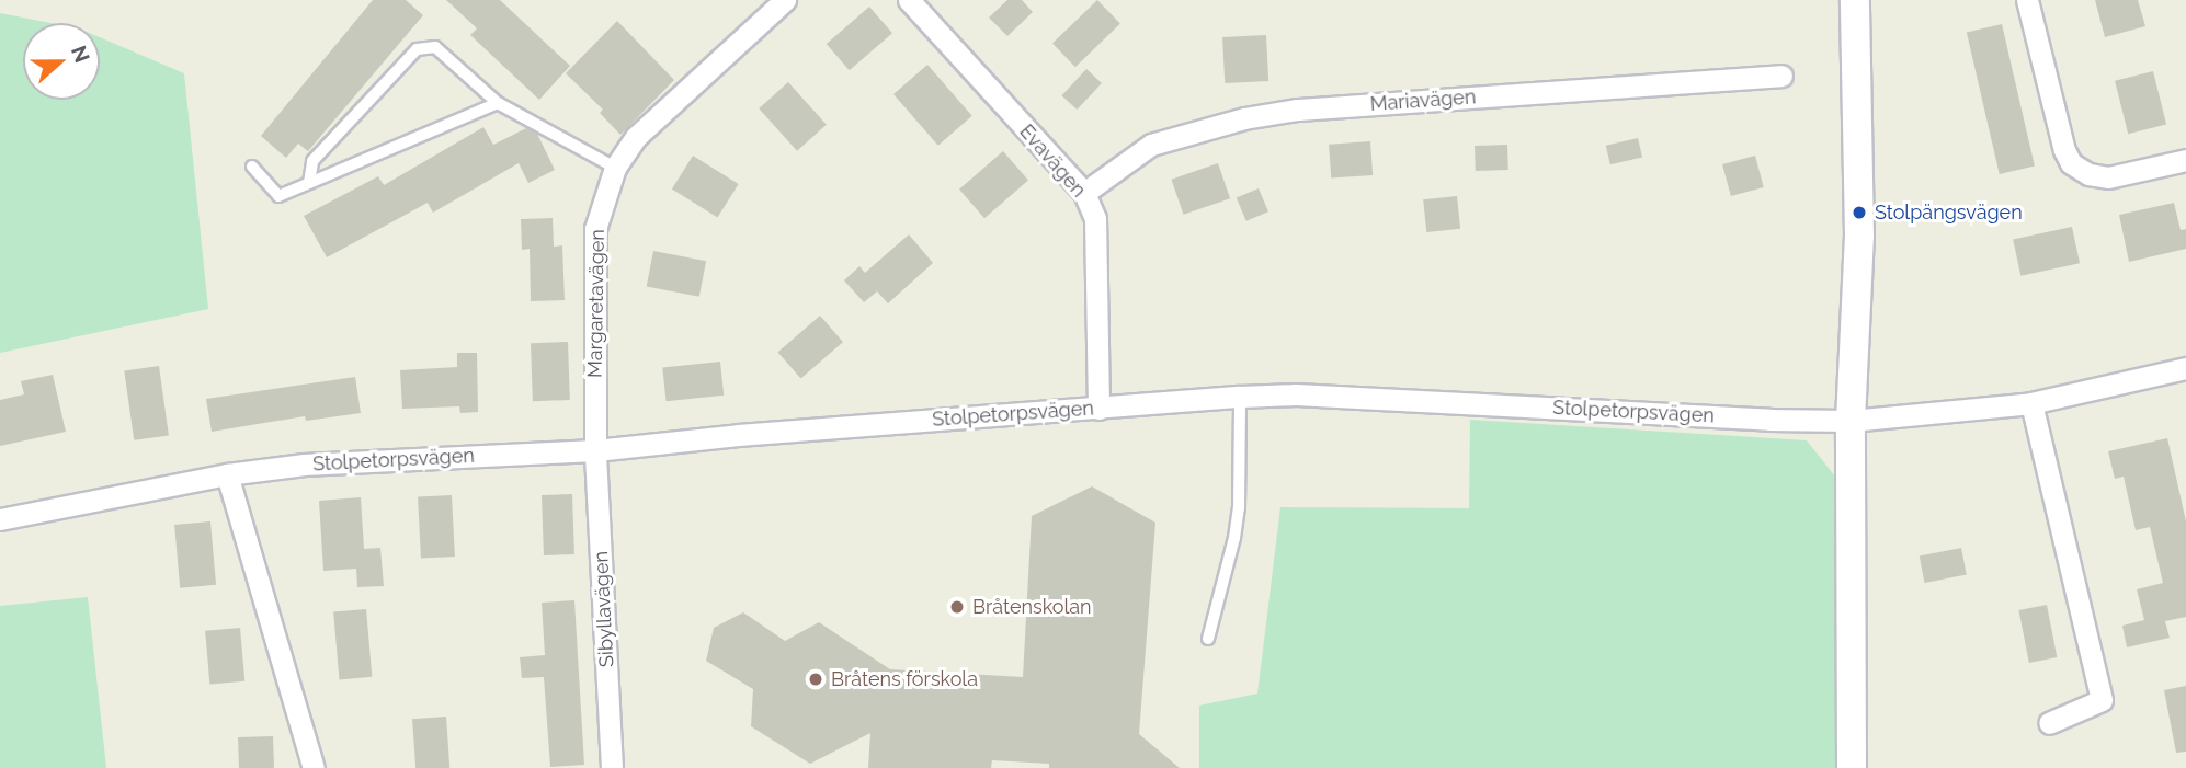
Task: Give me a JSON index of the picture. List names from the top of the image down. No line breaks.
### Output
{"streets":{"street":["Mariavägen","Evavägen","Margaretavägen","Stolpetorpsvägen","Sibyllavägen"]},"crossings":[["Mariavägen","Evavägen"],["Evavägen","Stolpetorpsvägen"],["Margaretavägen","Stolpetorpsvägen"],["Margaretavägen","Sibyllavägen"],["Stolpetorpsvägen","Sibyllavägen"]],"places":["Stolpängsvägen","Bråtenskolan","Bråtens förskola"],"north":"right"}
